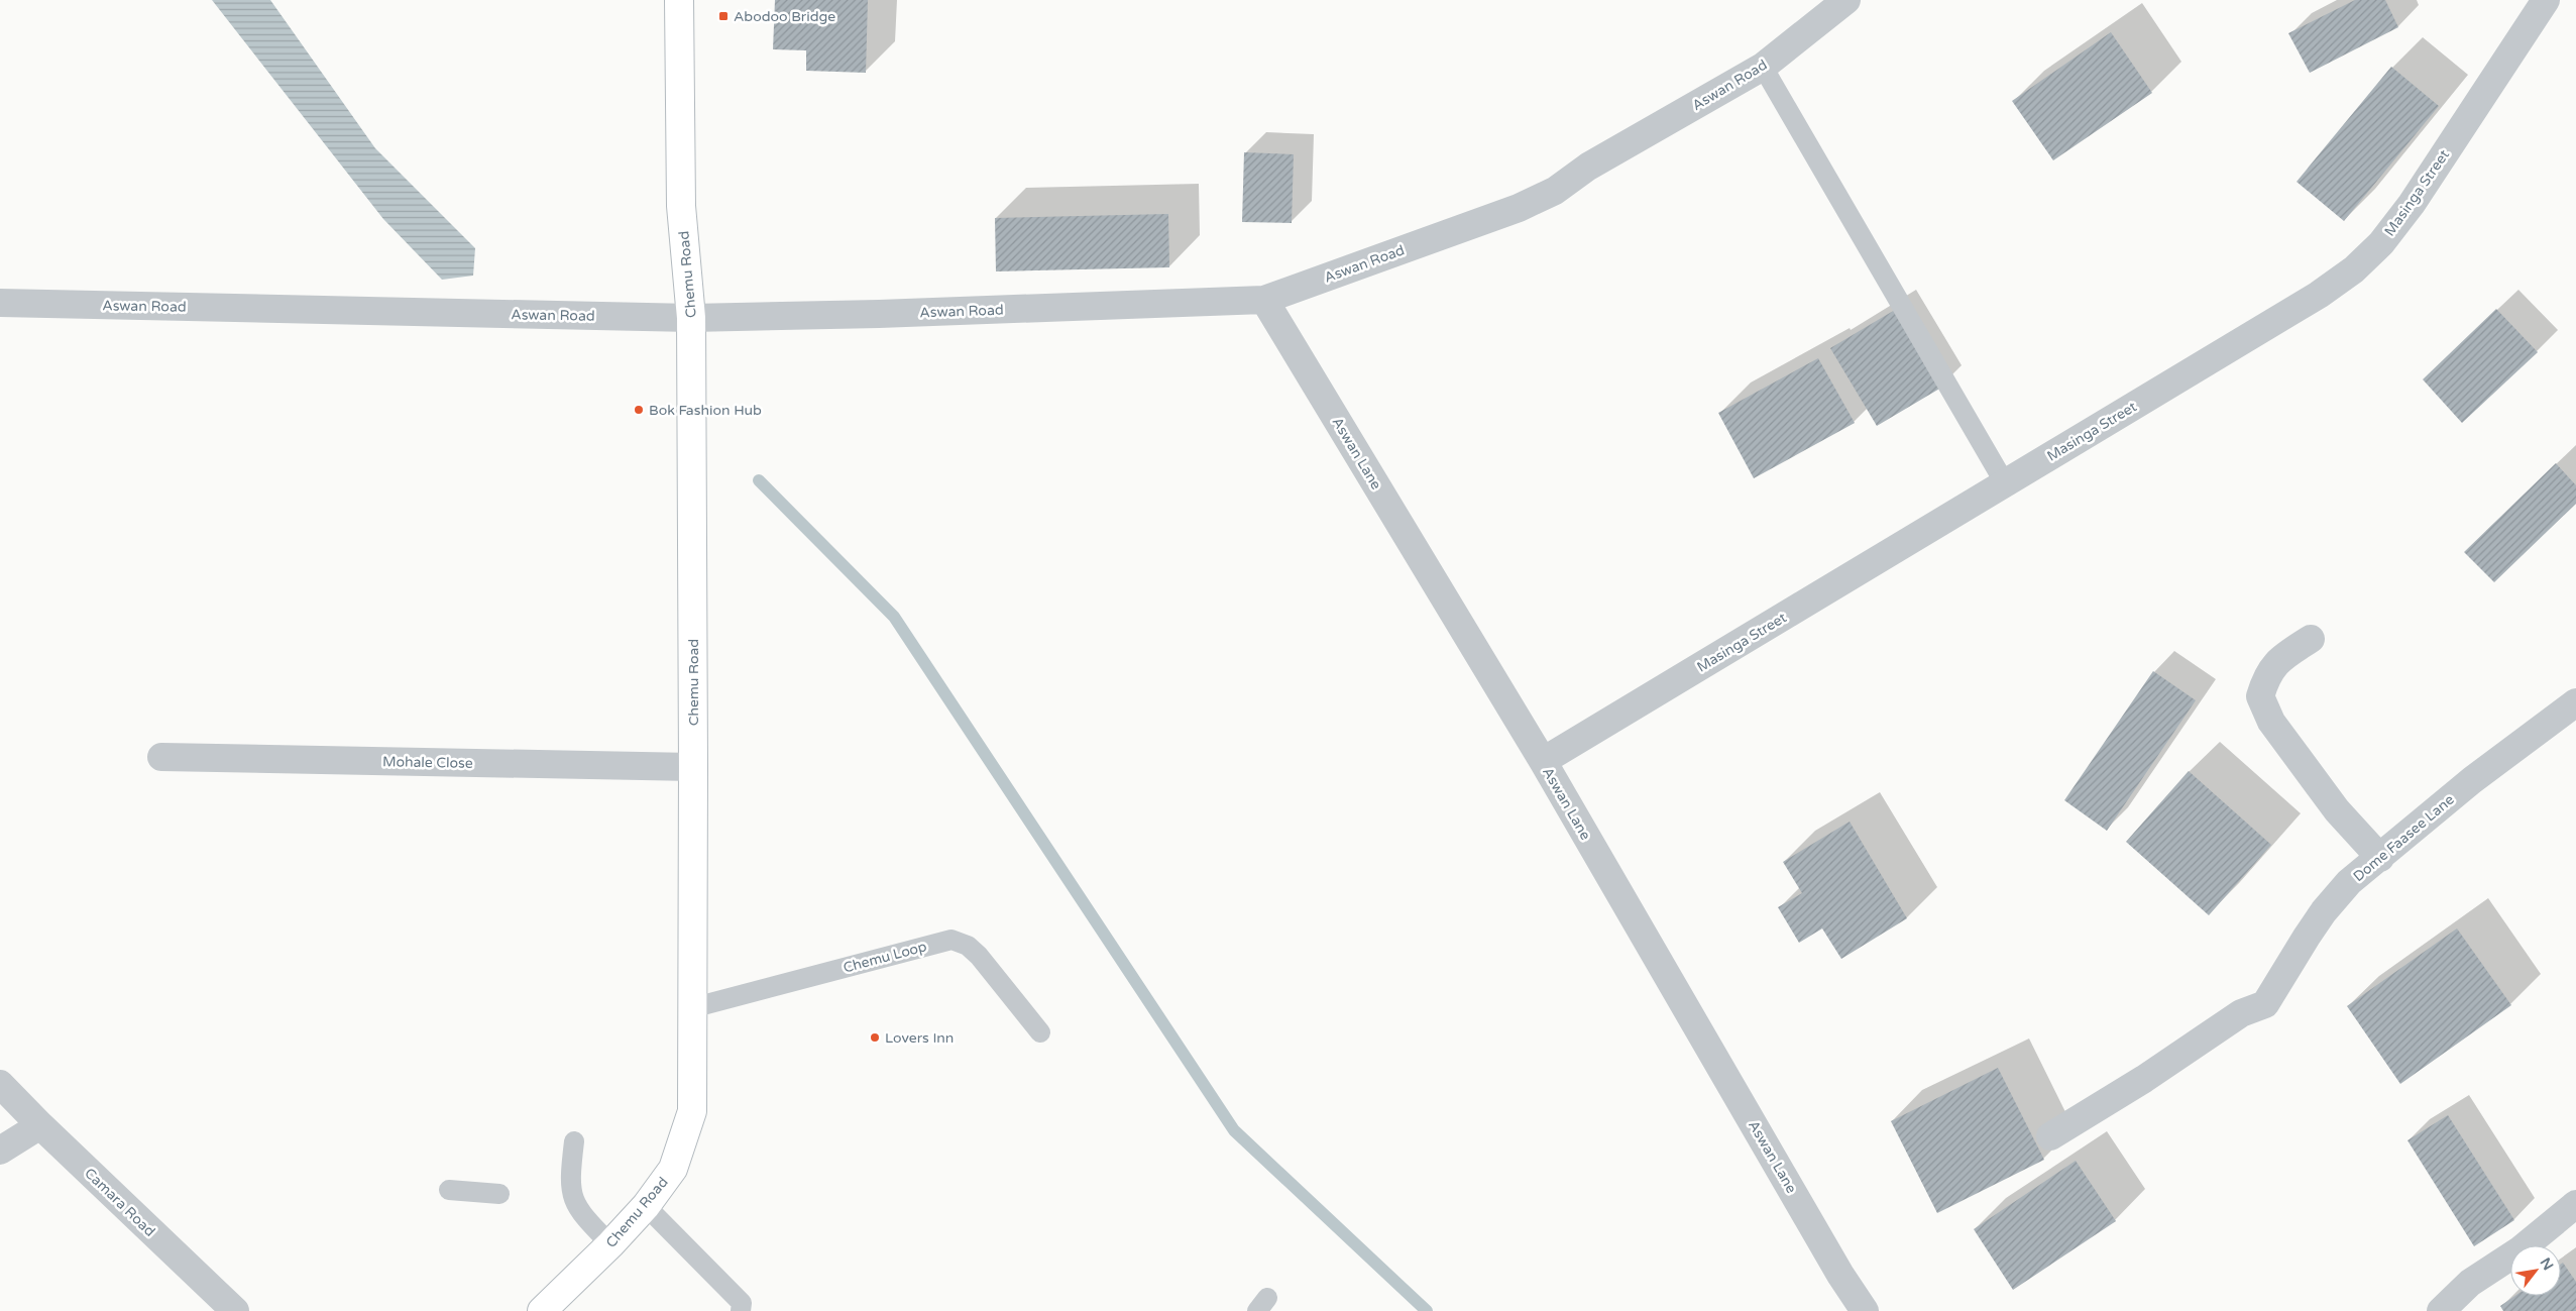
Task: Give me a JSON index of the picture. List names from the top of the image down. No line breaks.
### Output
{"streets":{"street":["Aswan Road","Masinga Street","Chemu Road","Aswan Lane","Mohale Close","Dome Faasee Lane","Camara Road"],"lane":["Chemu Loop"]},"crossings":[["Aswan Road","Chemu Road"],["Aswan Road","Aswan Lane"],["Masinga Street","Aswan Lane"],["Chemu Road","Mohale Close"],["Chemu Road","Chemu Loop"]],"places":{"transit":["Abodoo Bridge"],"other":["Bok Fashion Hub","Lovers Inn"]},"north":"top right"}
